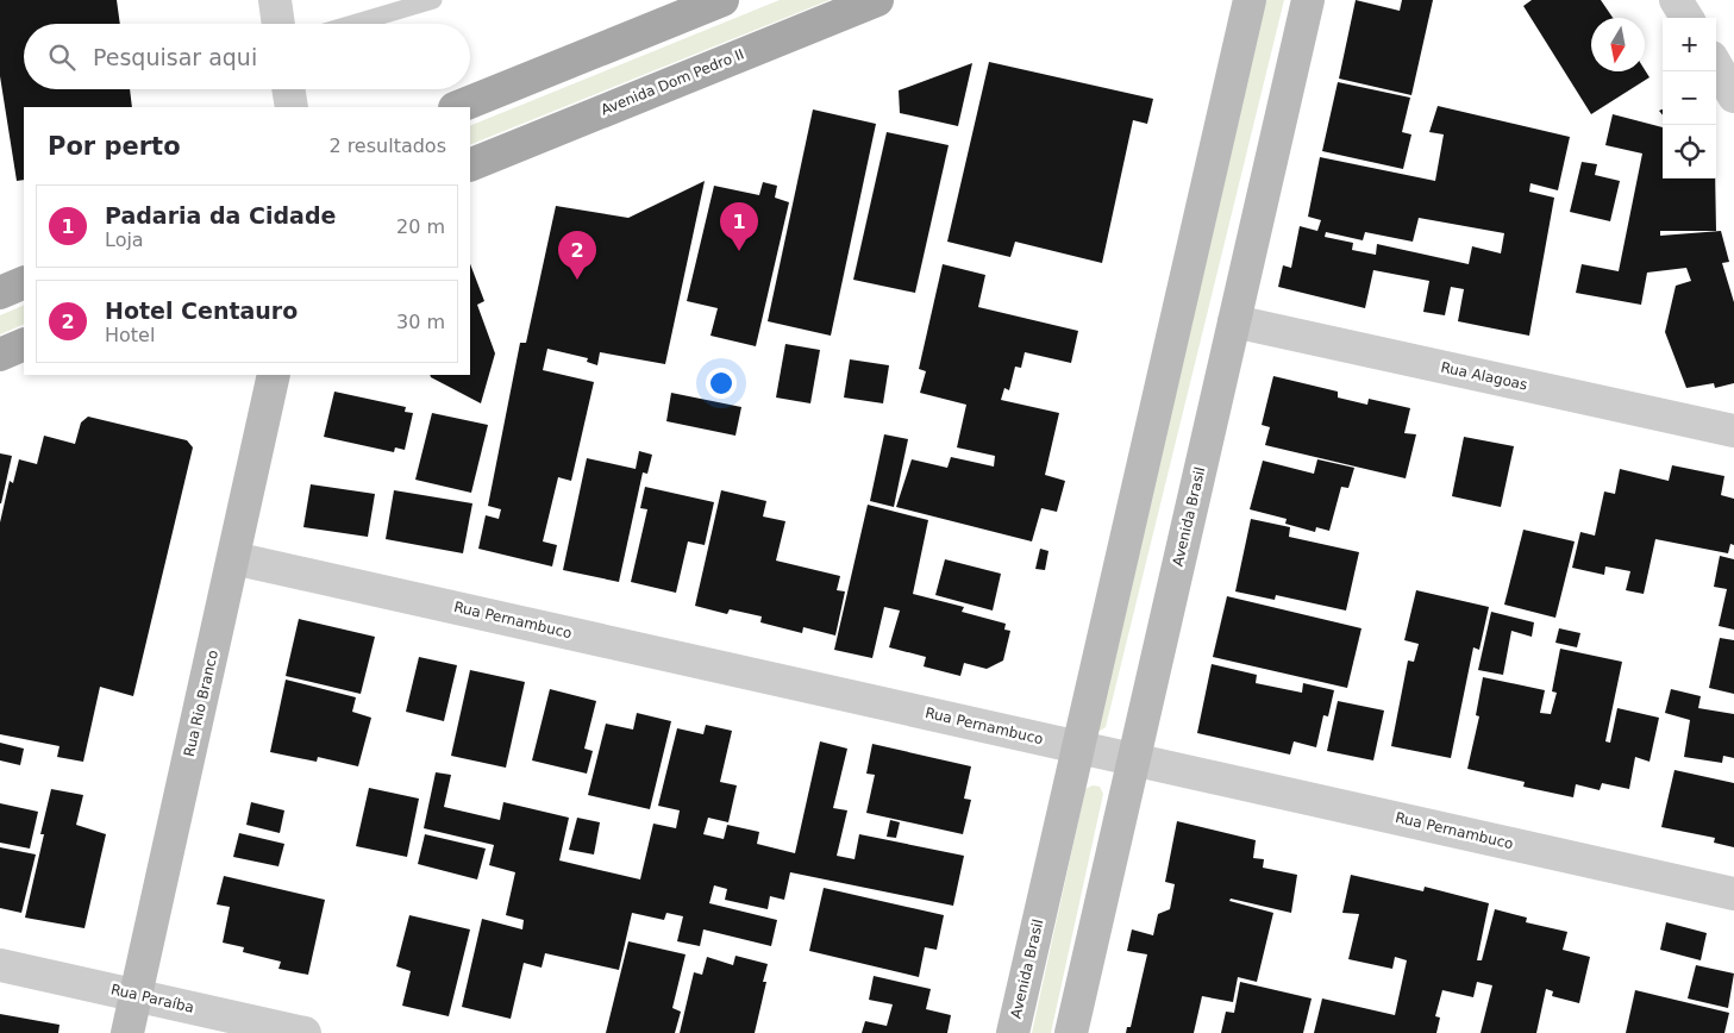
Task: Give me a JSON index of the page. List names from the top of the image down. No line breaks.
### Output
{"streets":{"main road":["Avenida Dom Pedro II","Avenida Brasil","Rua Rio Branco"],"street":["Rua Alagoas","Rua Pernambuco","Rua Paraíba"]},"crossings":[["Rua Alagoas","Avenida Brasil"],["Avenida Brasil","Rua Pernambuco"],["Rua Pernambuco","Rua Rio Branco"],["Rua Rio Branco","Rua Paraíba"]],"north":"bottom","page":{"map_buttons":["+","−"],"search":"Pesquisar aqui","heading":["Por perto","2 resultados"],"list":[{"mark":"1","name":"Padaria da Cidade","note":"Loja","value":"20 m"},{"mark":"2","name":"Hotel Centauro","note":"Hotel","value":"30 m"}],"pins":["1","2"]}}
